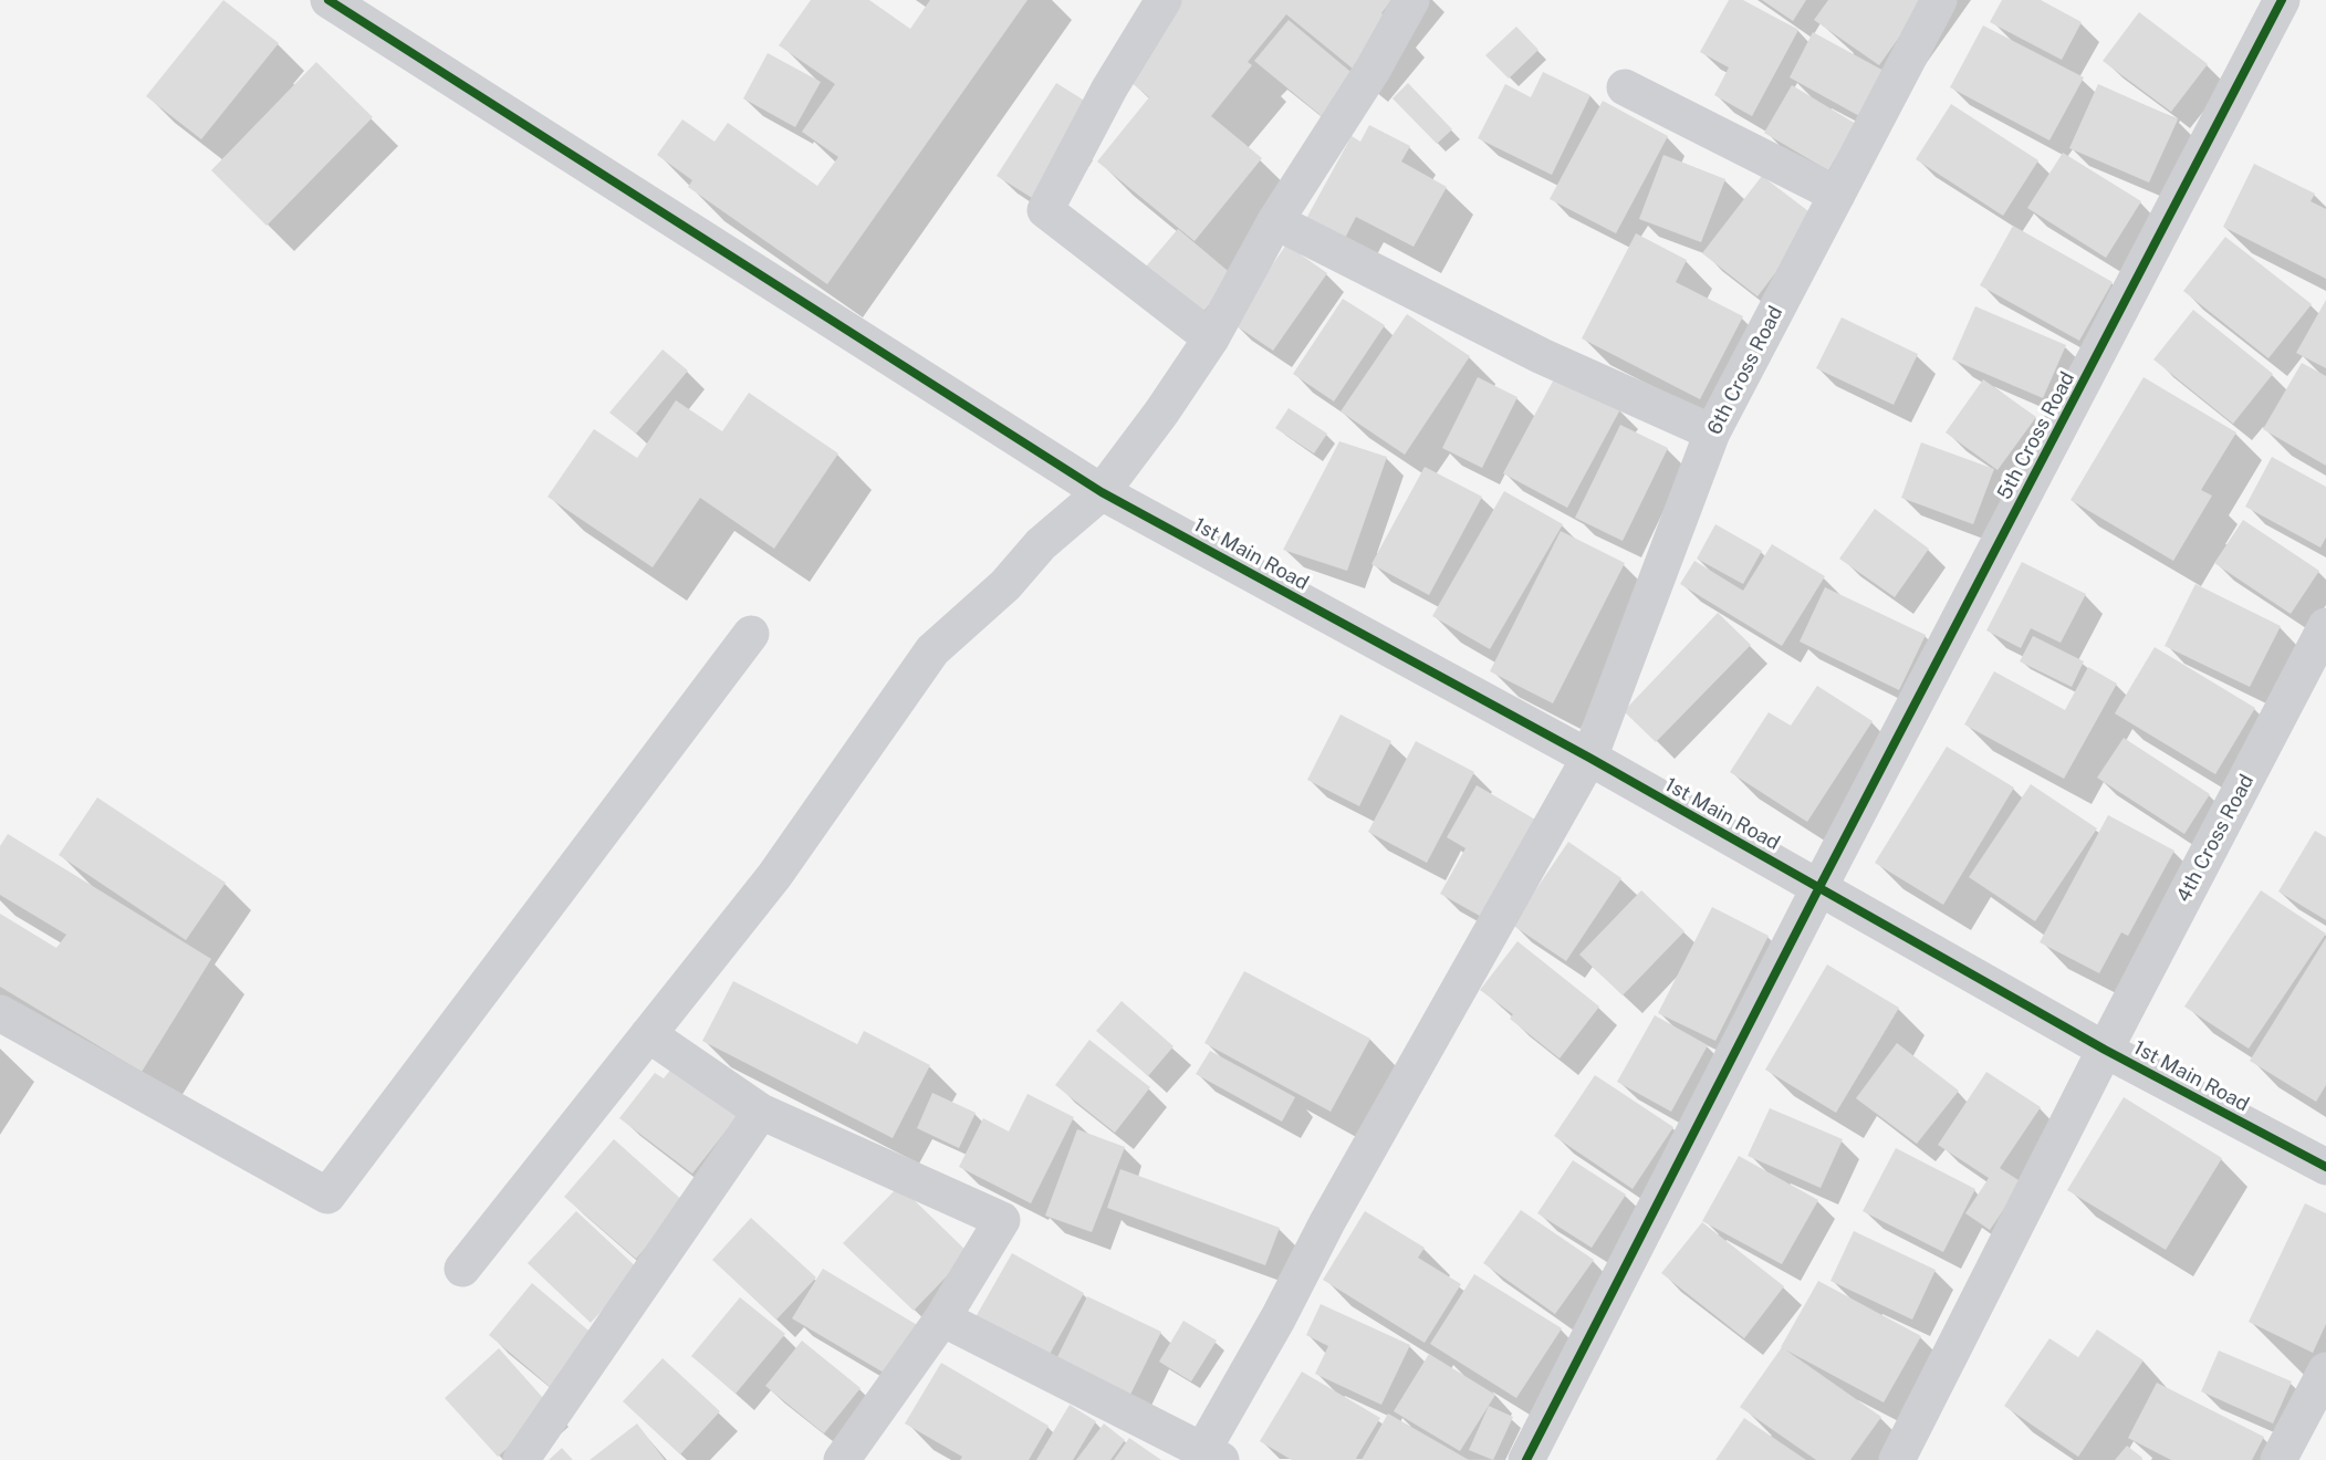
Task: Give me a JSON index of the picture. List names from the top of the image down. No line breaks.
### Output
{"streets":{"street":["6th Cross Road","5th Cross Road","1st Main Road","4th Cross Road"]},"crossings":[["6th Cross Road","1st Main Road"],["5th Cross Road","1st Main Road"],["1st Main Road","4th Cross Road"]]}
